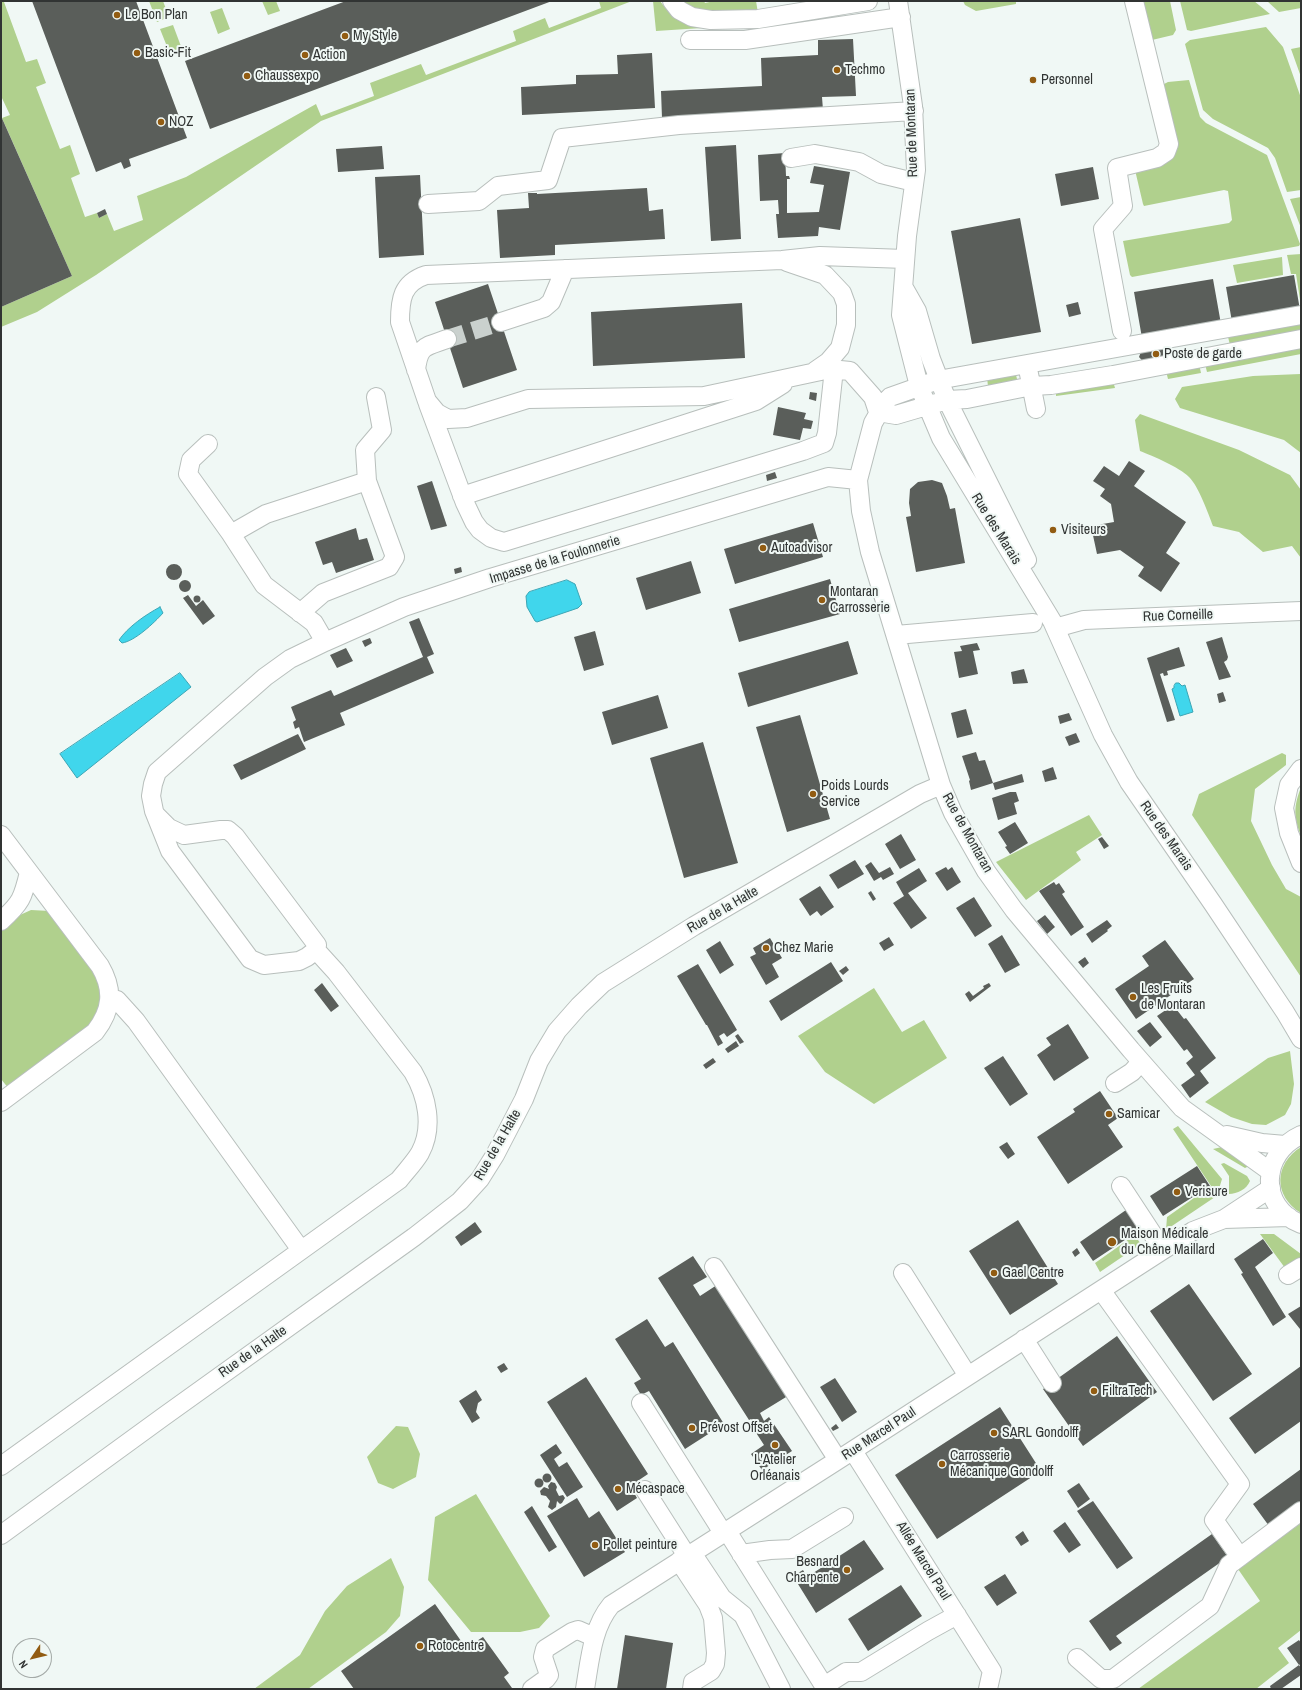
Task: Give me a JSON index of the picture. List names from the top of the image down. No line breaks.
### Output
{"streets":{"street":["Rue de Montaran","Rue des Marais","Impasse de la Foulonnerie","Rue Corneille","Rue de la Halte","Rue Marcel Paul","Allée Marcel Paul"]},"crossings":[["Rue de Montaran","Rue des Marais"],["Rue de Montaran","Impasse de la Foulonnerie"],["Rue de Montaran","Rue de la Halte"],["Rue de Montaran","Rue Marcel Paul"],["Rue des Marais","Rue Corneille"],["Rue Marcel Paul","Allée Marcel Paul"]],"places":["Le Bon Plan","My Style","Basic-Fit","Action","Techmo","Chaussexpo","Personnel","NOZ","Poste de garde","Visiteurs","Autoadvisor","Montaran Carrosserie","Poids Lourds Service","Chez Marie","Les Fruits de Montaran","Samicar","Verisure","Maison Médicale du Chêne Maillard","Gael Centre","FiltraTech","Prévost Offset","SARL Gondolff","L'Atelier Orléanais","Carrosserie Mécanique Gondolff","Mécaspace","Pollet peinture","Besnard Charpente","Rotocentre"],"north":"bottom left"}
